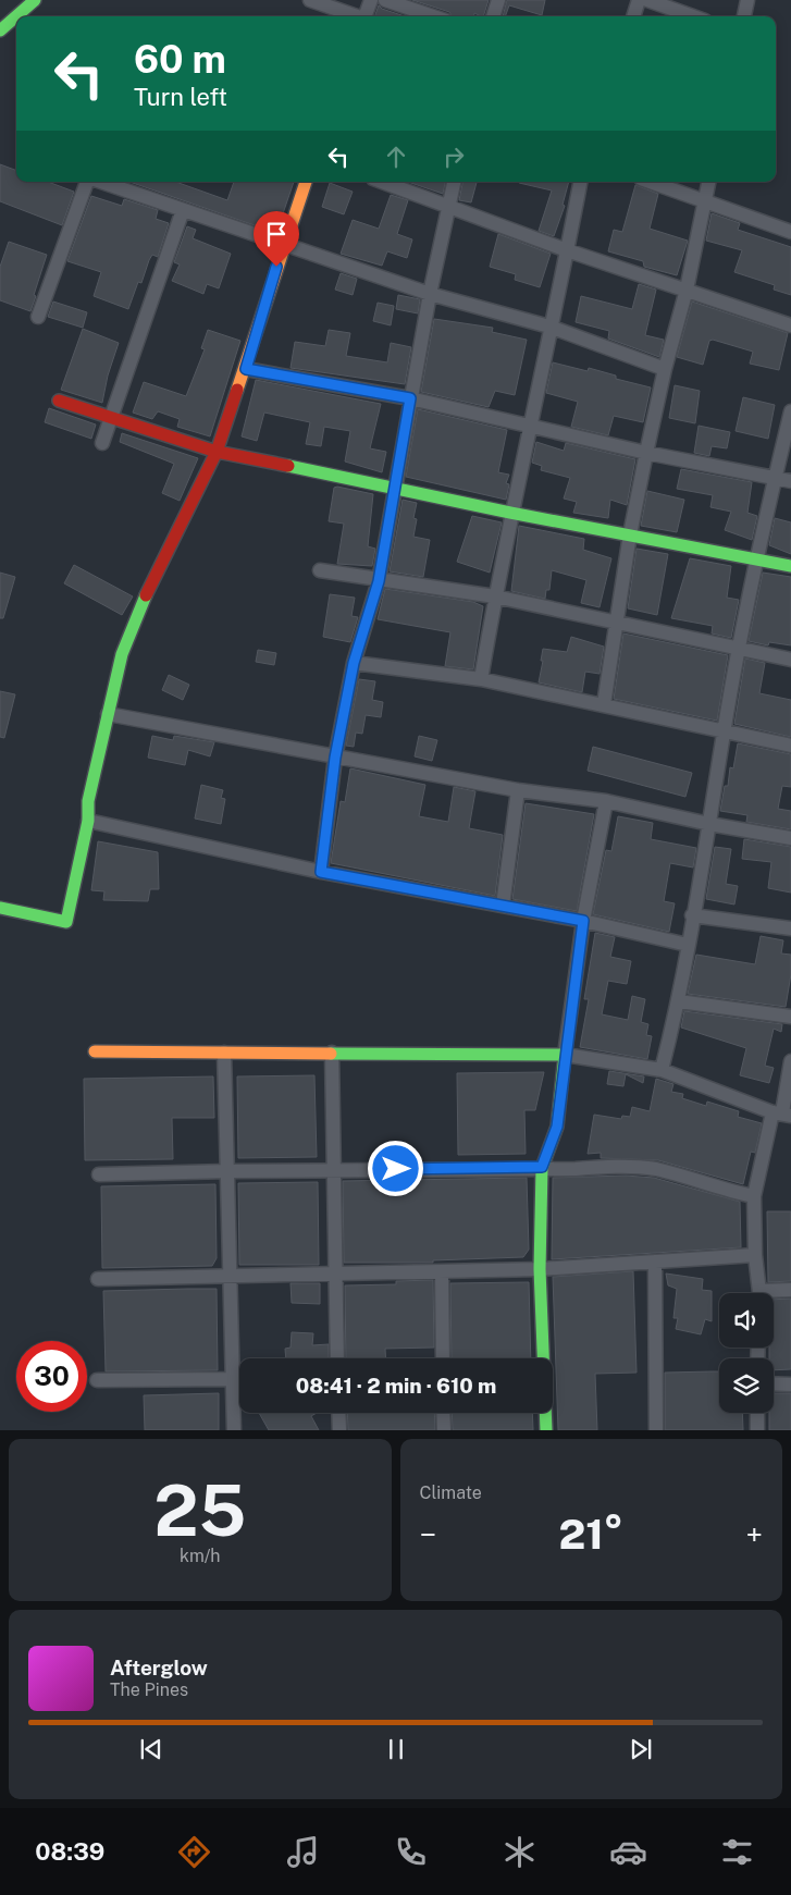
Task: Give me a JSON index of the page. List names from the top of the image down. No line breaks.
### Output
{"page":{"turn":["60 m","Turn left"],"limit":"30","trip":"08:41 · 2 min · 610 m","tile":[["25","km/h"],"Climate"],"heat":["−","21°","+"],"song":["Afterglow","The Pines"],"tabs":"08:39"}}
